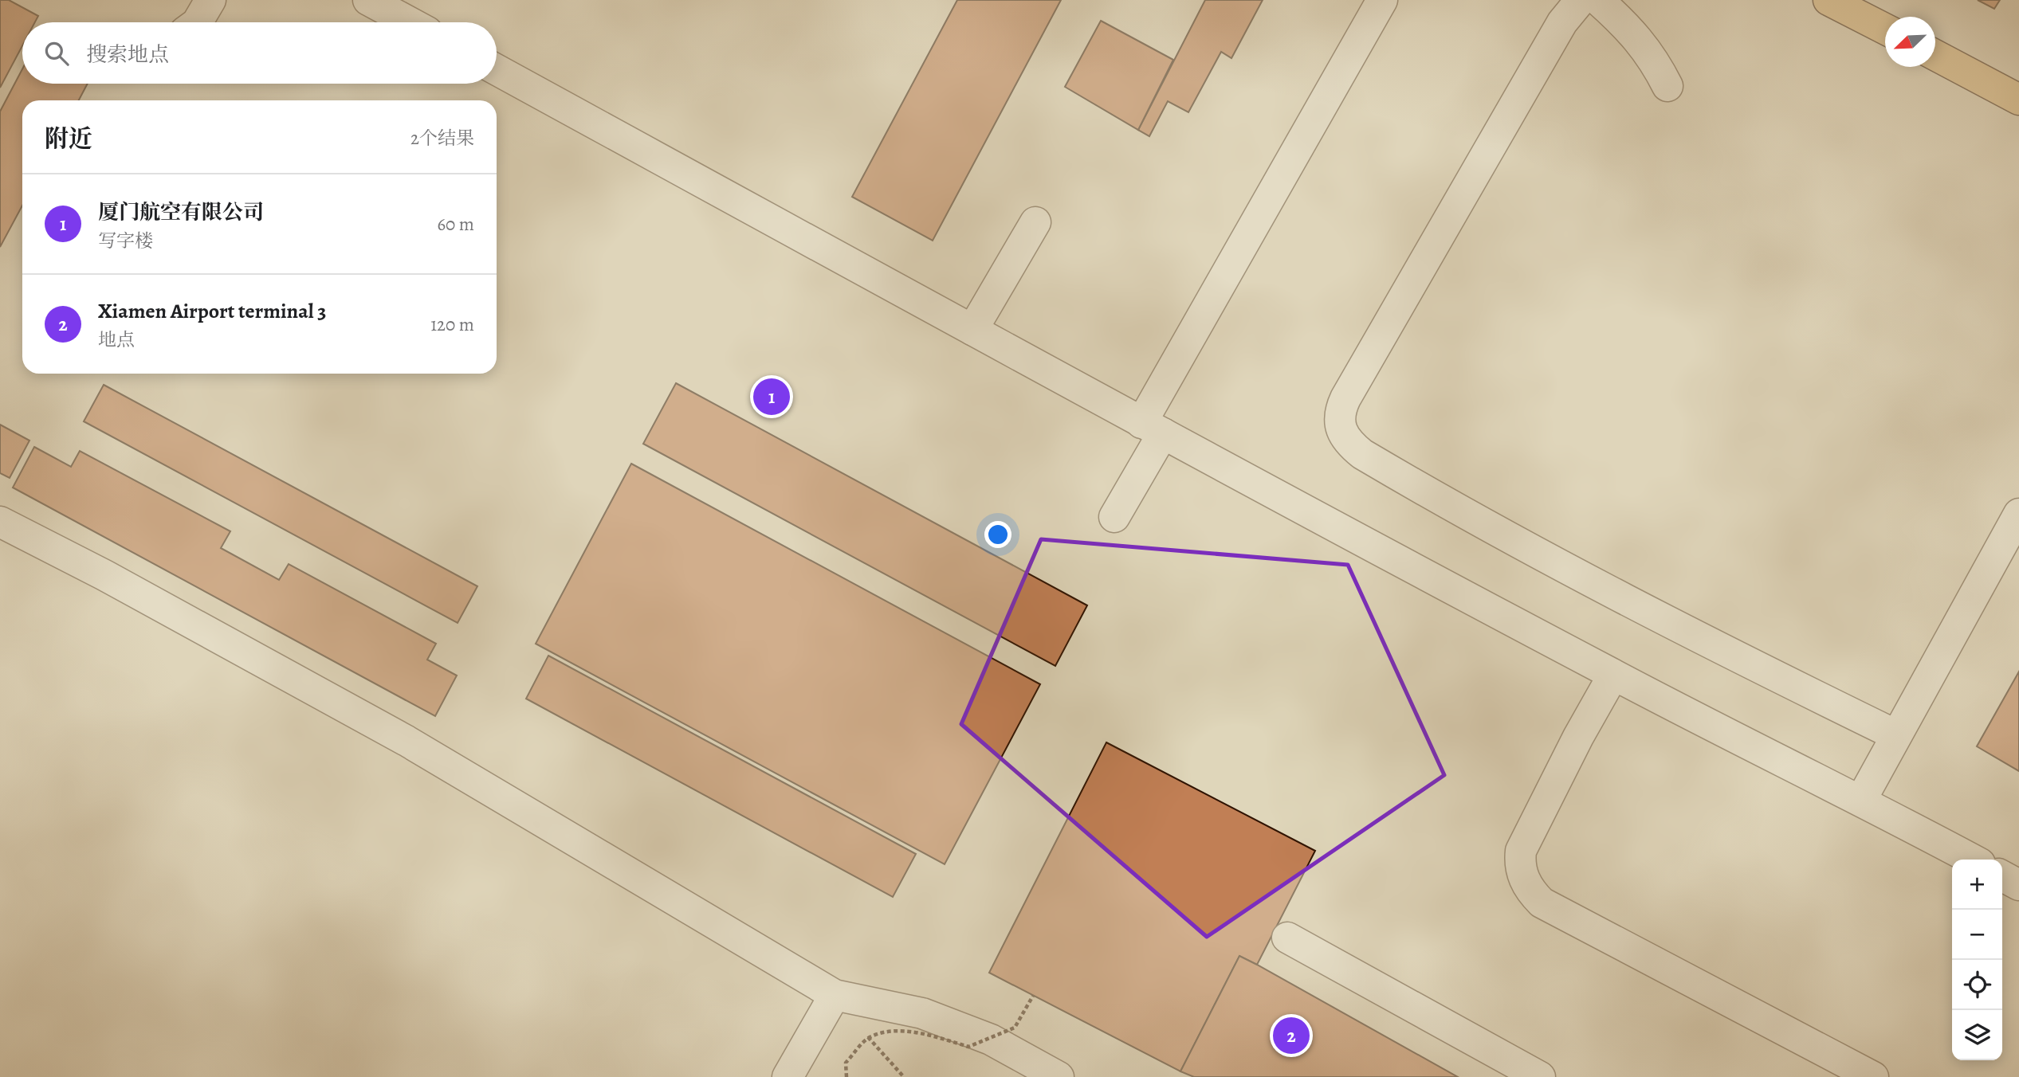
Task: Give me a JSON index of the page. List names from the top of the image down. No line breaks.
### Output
{"north":"bottom left","page":{"search":"搜索地点","heading":["附近","2个结果"],"list":[{"mark":"1","name":"厦门航空有限公司","note":"写字楼","value":"60 m"},{"mark":"2","name":"Xiamen Airport terminal 3","note":"地点","value":"120 m"}],"pins":["1","2"],"map_buttons":["+","−"]}}
